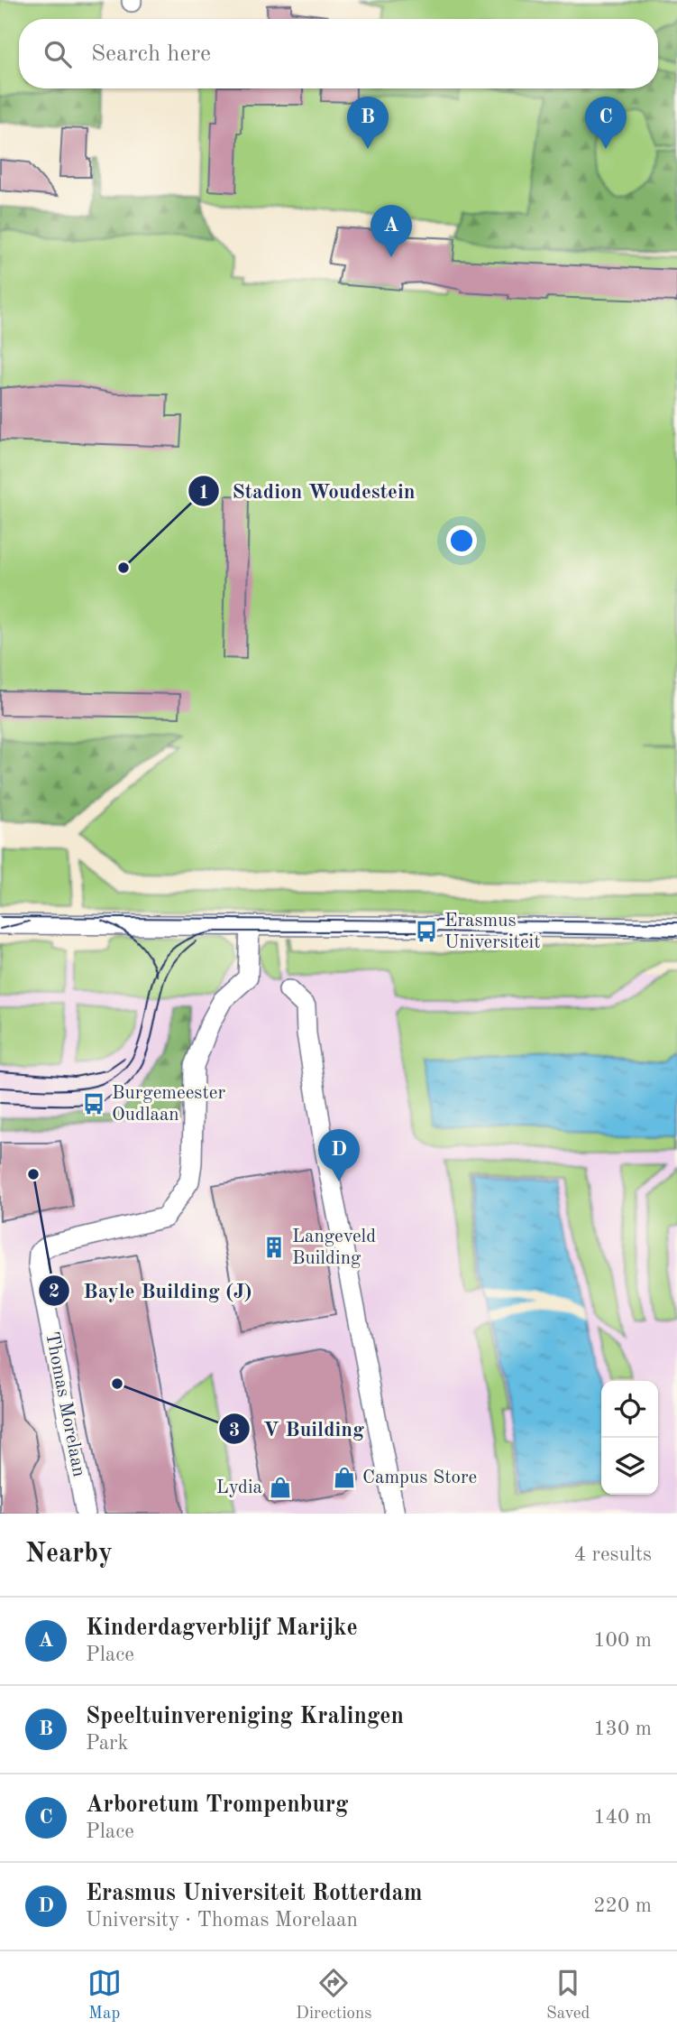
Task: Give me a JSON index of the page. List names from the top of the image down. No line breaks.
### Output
{"streets":{"street":["Thomas Morelaan"]},"places":{"other":["Stadion Woudestein","Bayle Building (J)","V Building"],"bus stop":["Erasmus Universiteit","Burgemeester Oudlaan"],"building":["Langeveld Building"],"shop":["Campus Store","Lydia"]},"page":{"search":"Search here","pins":["B","C","A","D"],"heading":["Nearby","4 results"],"list":[{"mark":"A","name":"Kinderdagverblijf Marijke","note":"Place","value":"100 m"},{"mark":"B","name":"Speeltuinvereniging Kralingen","note":"Park","value":"130 m"},{"mark":"C","name":"Arboretum Trompenburg","note":"Place","value":"140 m"},{"mark":"D","name":"Erasmus Universiteit Rotterdam","note":"University · Thomas Morelaan","value":"220 m"}],"nav":["Map","Directions","Saved"]}}
